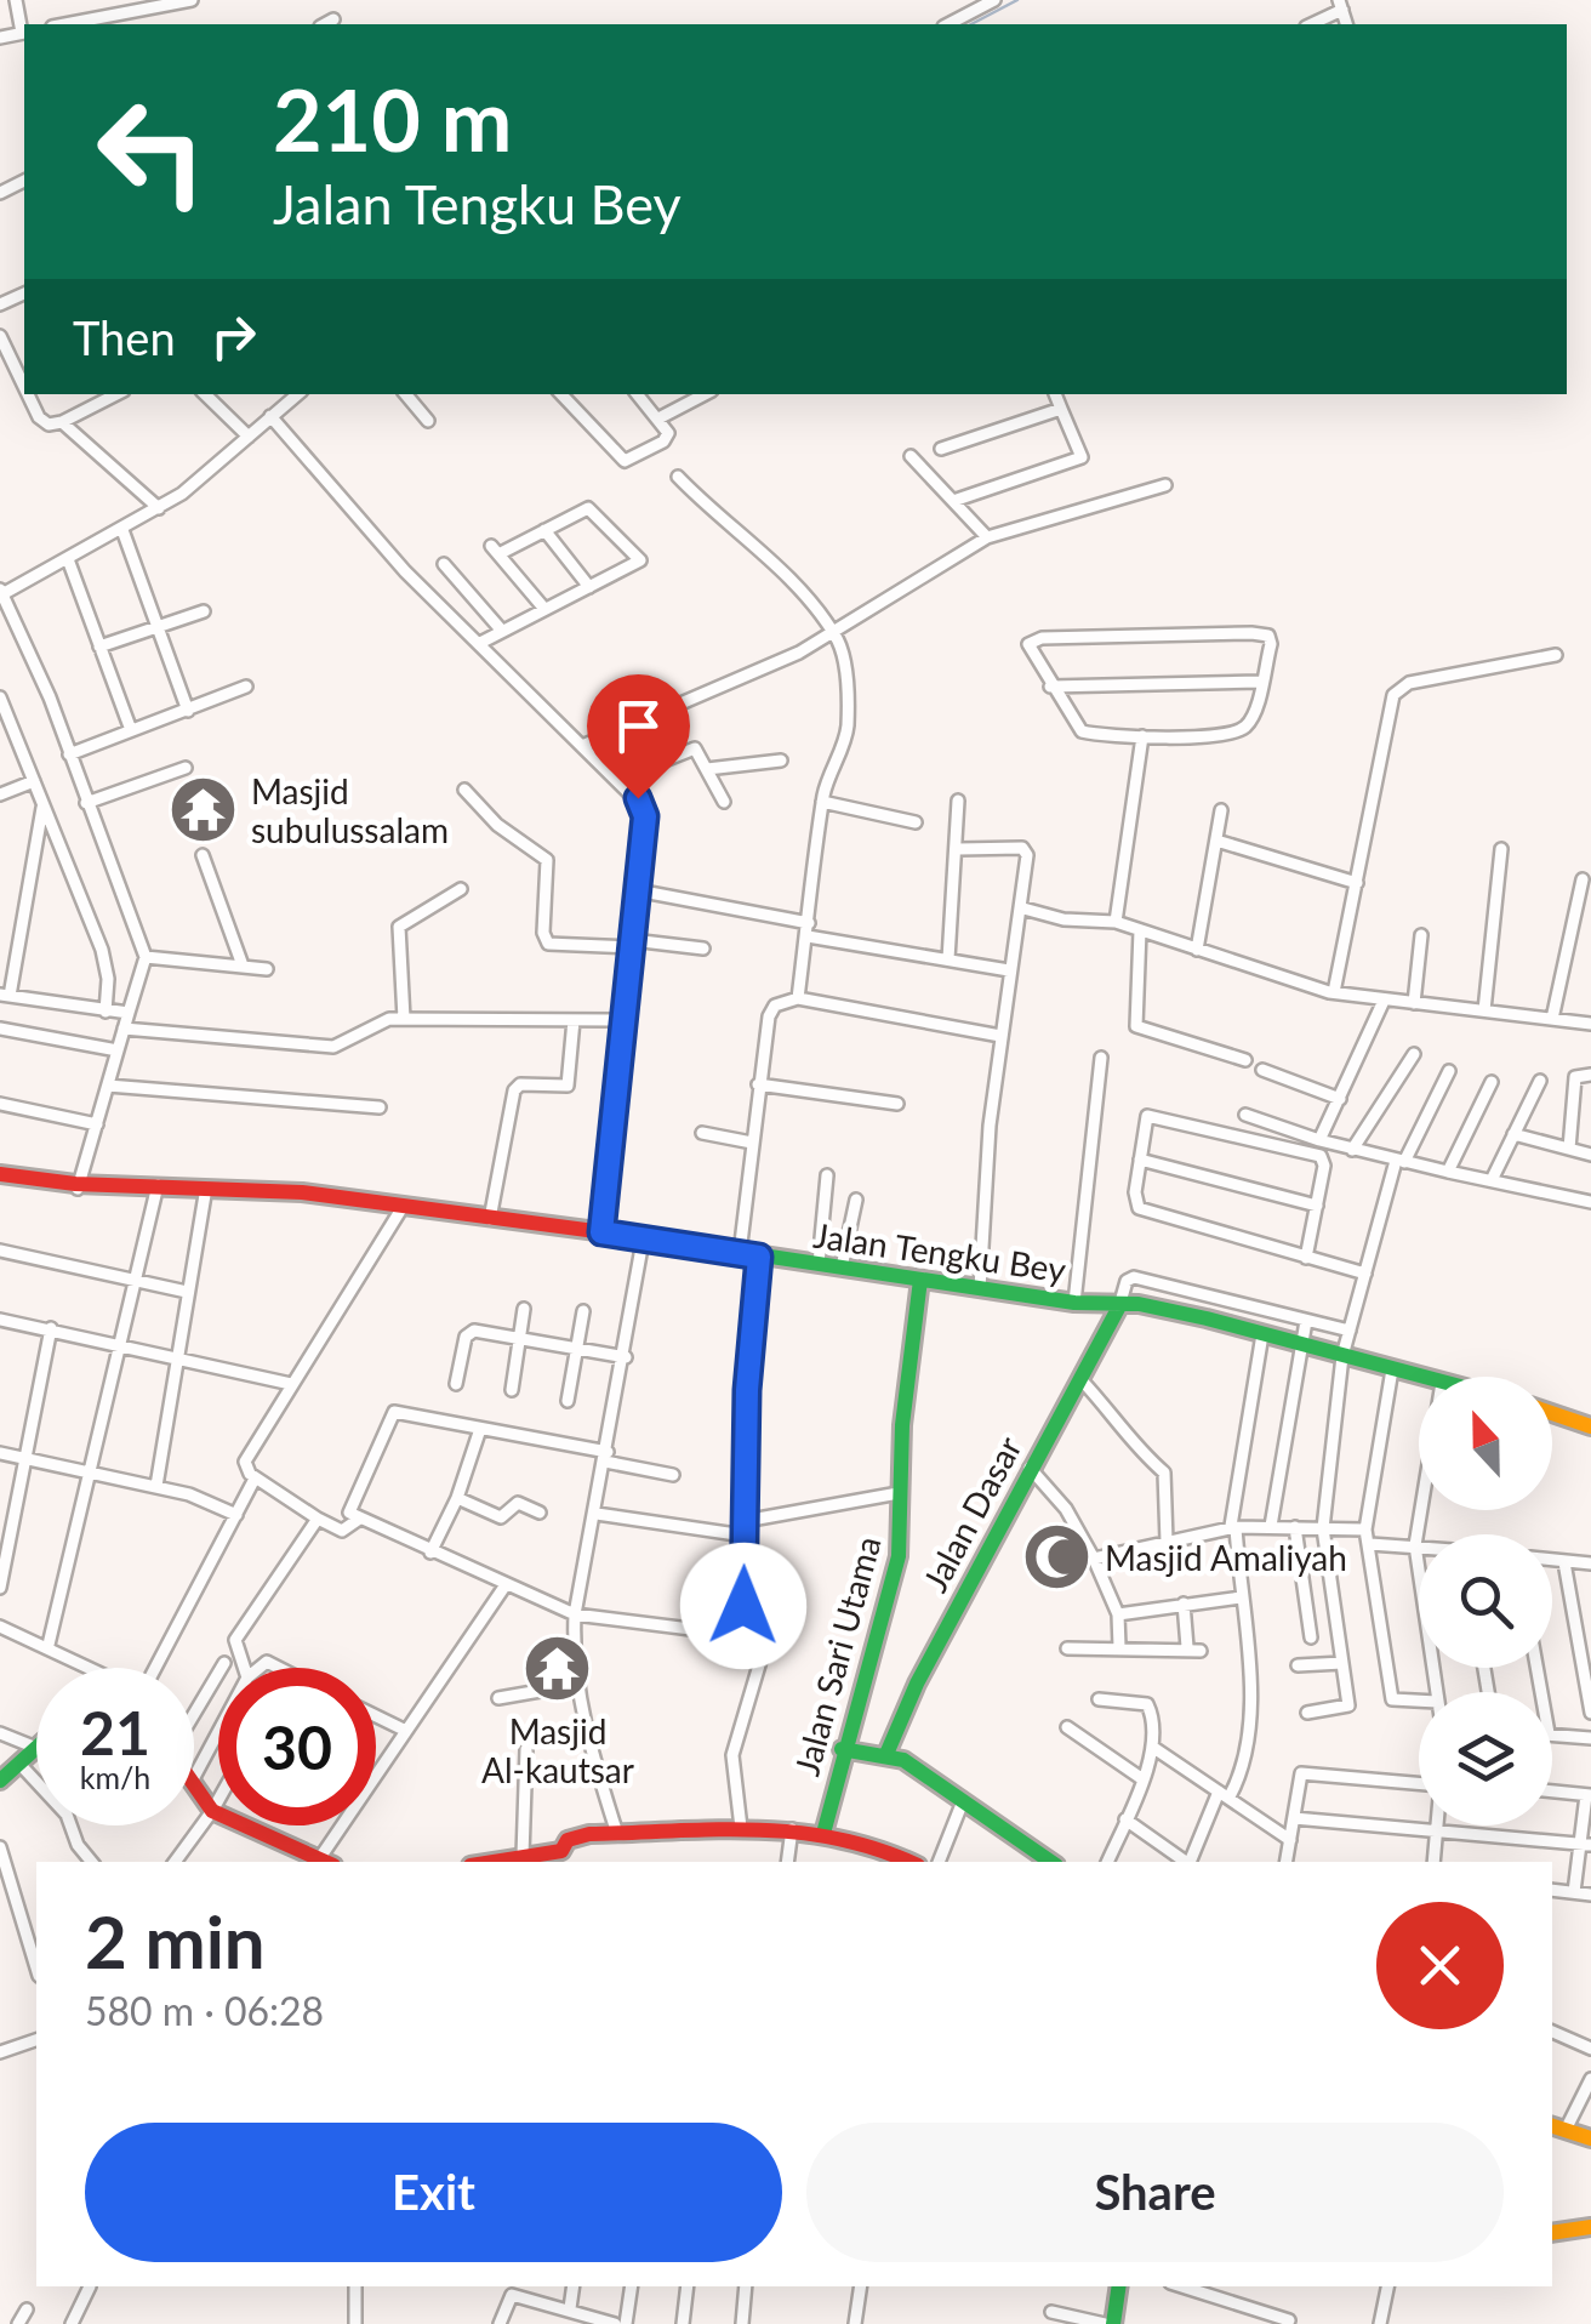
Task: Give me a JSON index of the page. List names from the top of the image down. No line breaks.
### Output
{"streets":{"street":["Jalan Tengku Bey","Jalan Dasar","Jalan Sari Utama"]},"crossings":[["Jalan Tengku Bey","Jalan Dasar"],["Jalan Tengku Bey","Jalan Sari Utama"]],"places":{"temple":["Masjid subulussalam","Masjid Al-kautsar"],"mosque":["Masjid Amaliyah"]},"north":"top","page":{"turn":["210 m","Jalan Tengku Bey"],"then":"Then","speed":"21 km/h","limit":"30","heading":["2 min","580 m · 06:28"],"buttons":["Exit","Share"]}}
